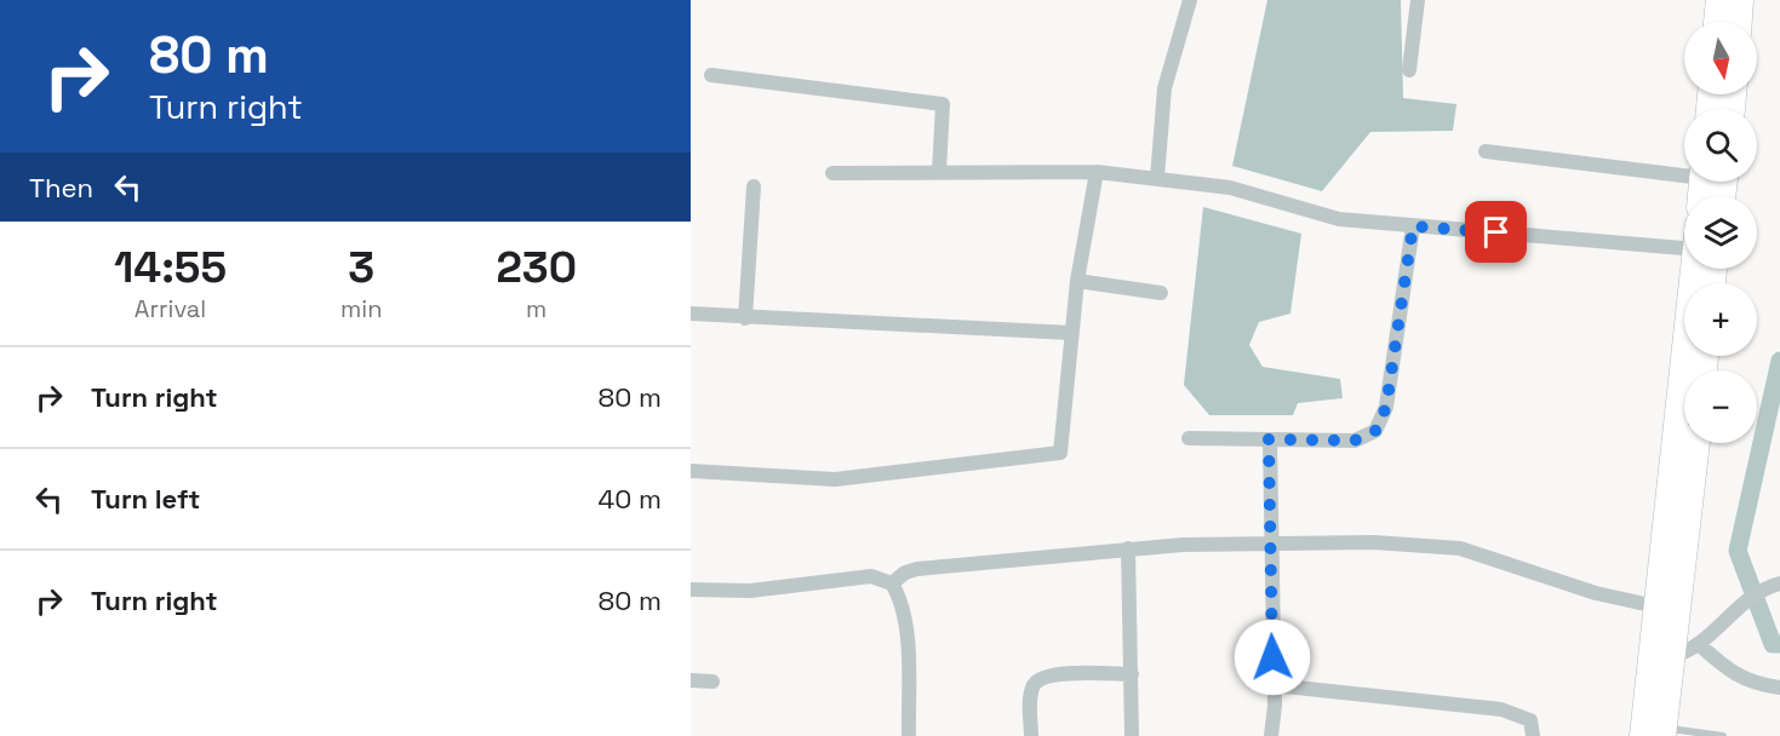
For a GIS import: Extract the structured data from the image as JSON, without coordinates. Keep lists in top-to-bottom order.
{
  "north": "bottom",
  "page": {
    "turn": ["80 m", "Turn right"],
    "map_buttons": ["+", "−"],
    "then": "Then",
    "eta": [
      "14:55",
      "Arrival",
      "3",
      "min",
      "230",
      "m"
    ],
    "list": [
      {
        "name": "Turn right",
        "value": "80 m"
      },
      {
        "name": "Turn left",
        "value": "40 m"
      },
      {
        "name": "Turn right",
        "value": "80 m"
      }
    ]
  }
}
